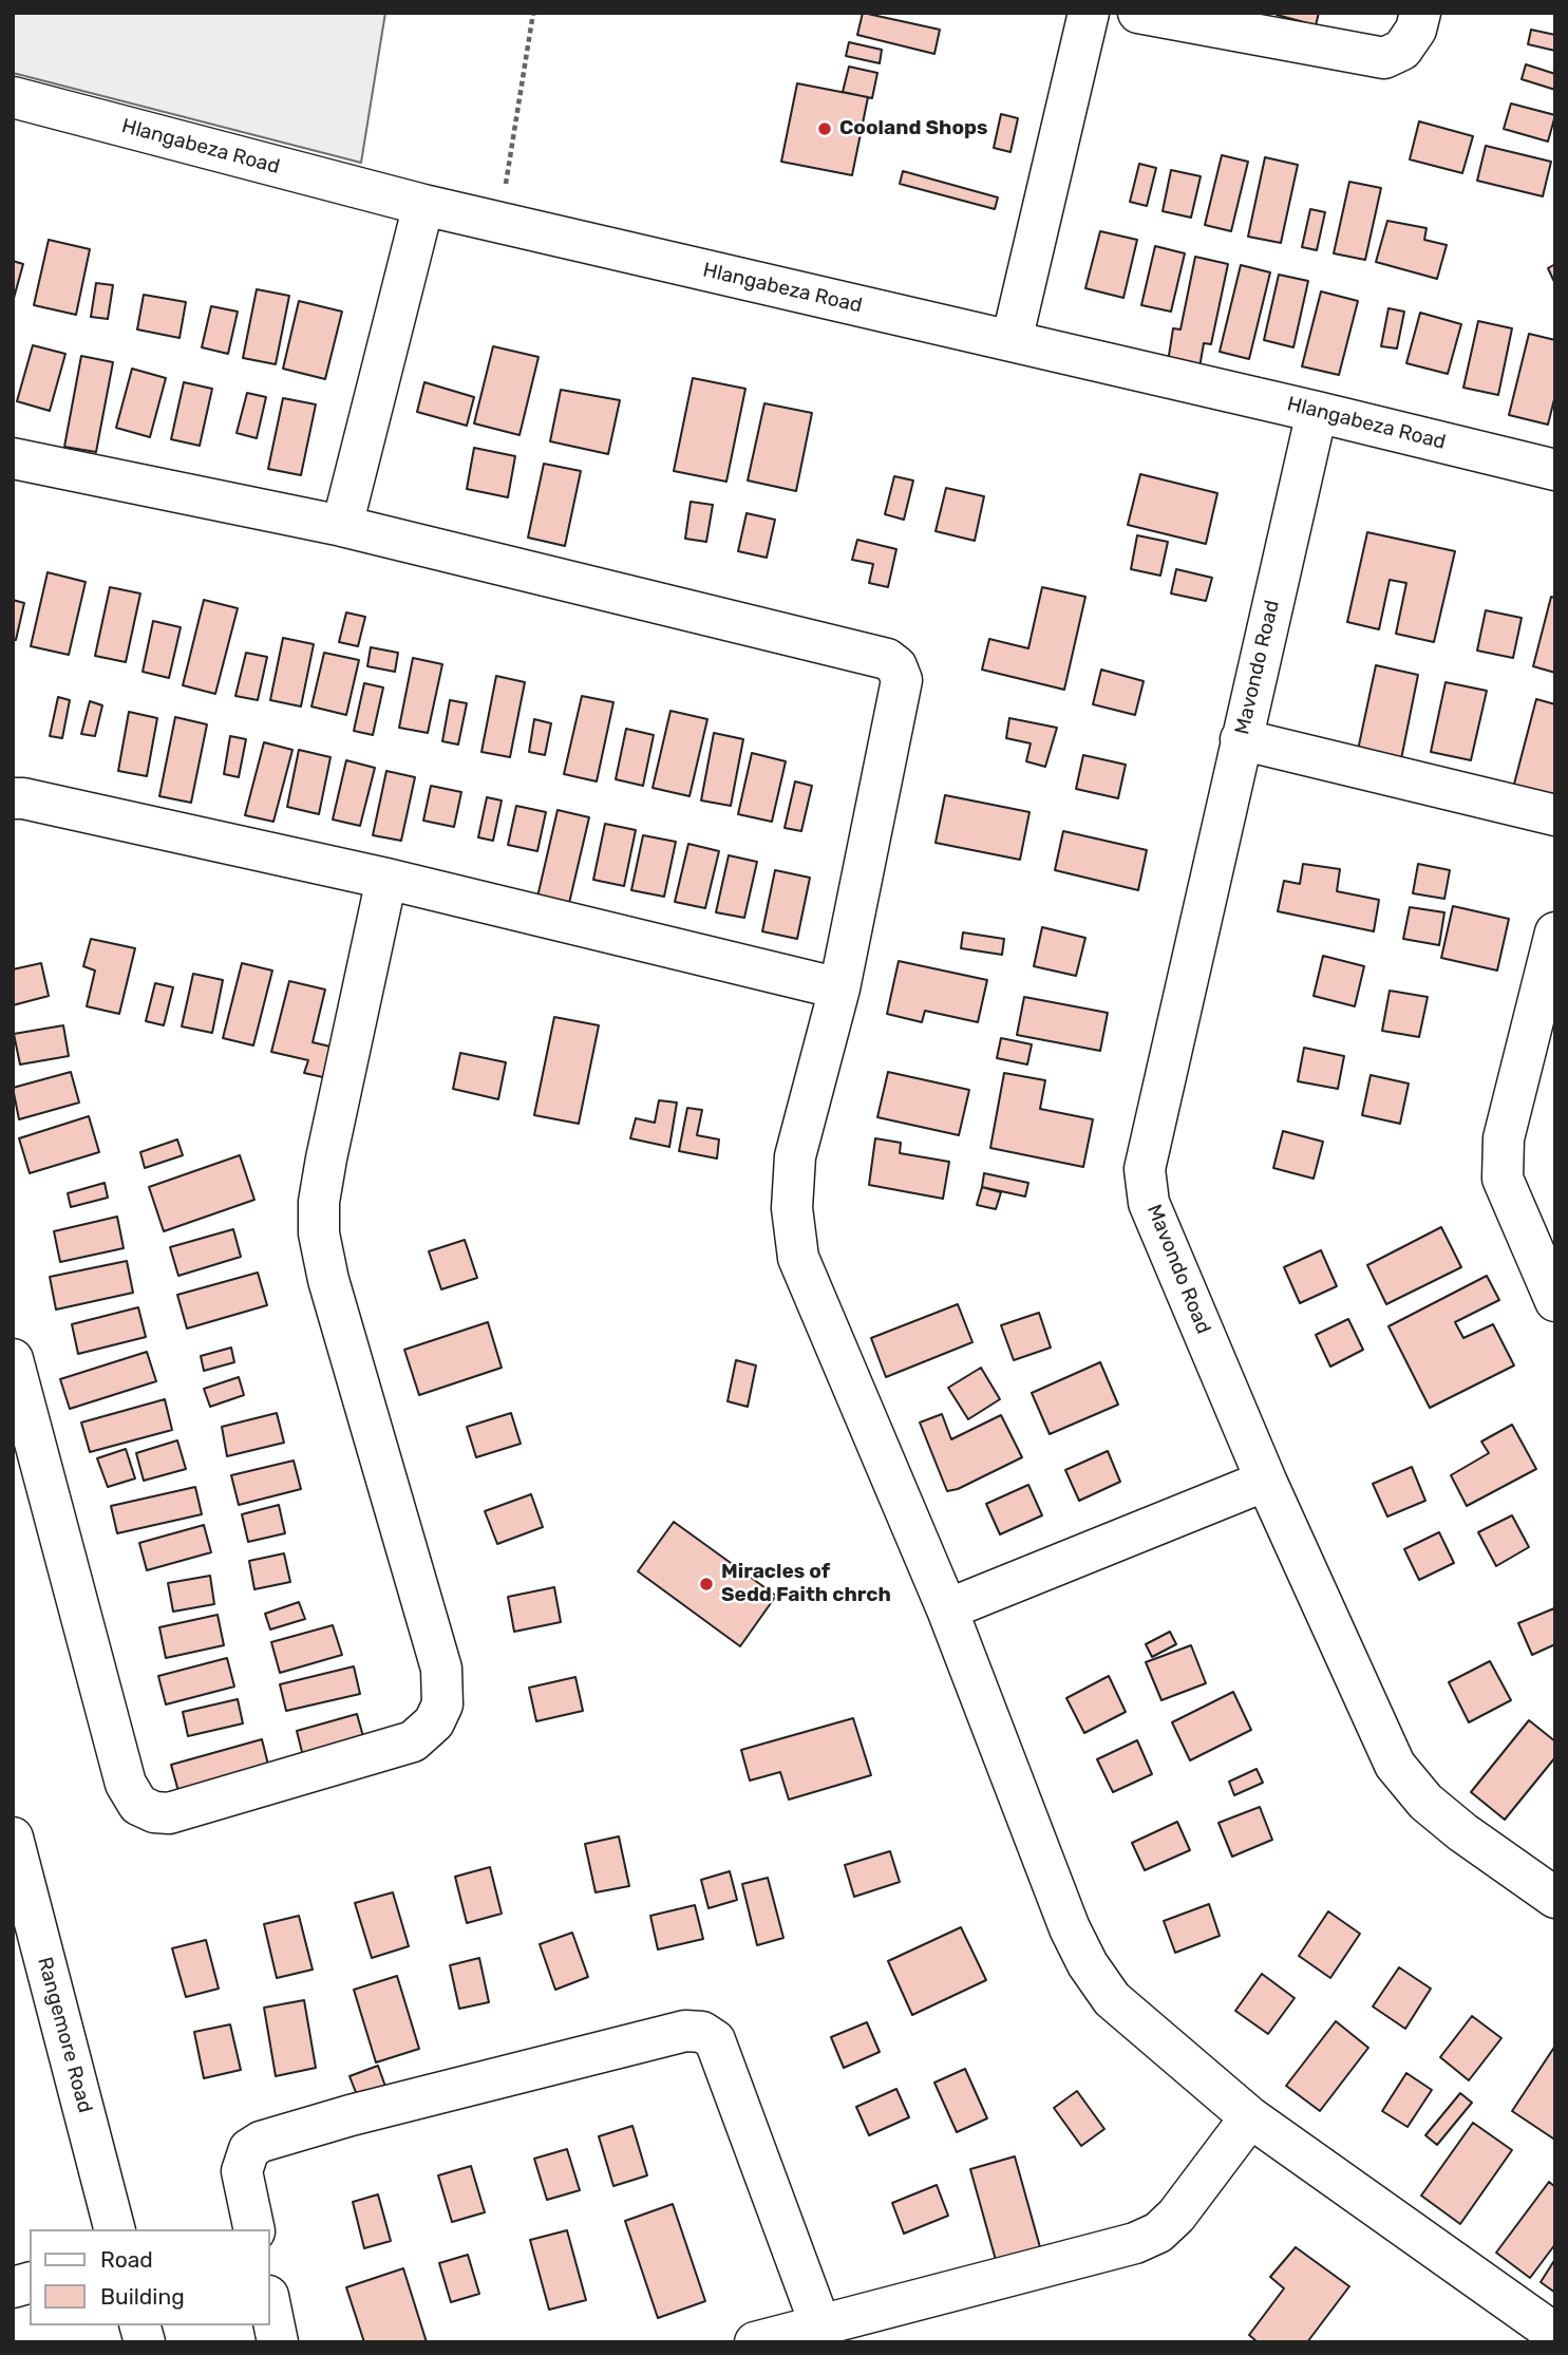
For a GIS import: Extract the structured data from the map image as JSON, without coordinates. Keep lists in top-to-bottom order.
{
  "streets": {
    "street": ["Hlangabeza Road", "Mavondo Road", "Rangemore Road"]
  },
  "crossings": [
    ["Hlangabeza Road", "Mavondo Road"]
  ],
  "places": ["Cooland Shops", "Miracles of Sedd Faith chrch"],
  "legend": ["Road", "Building"]
}
